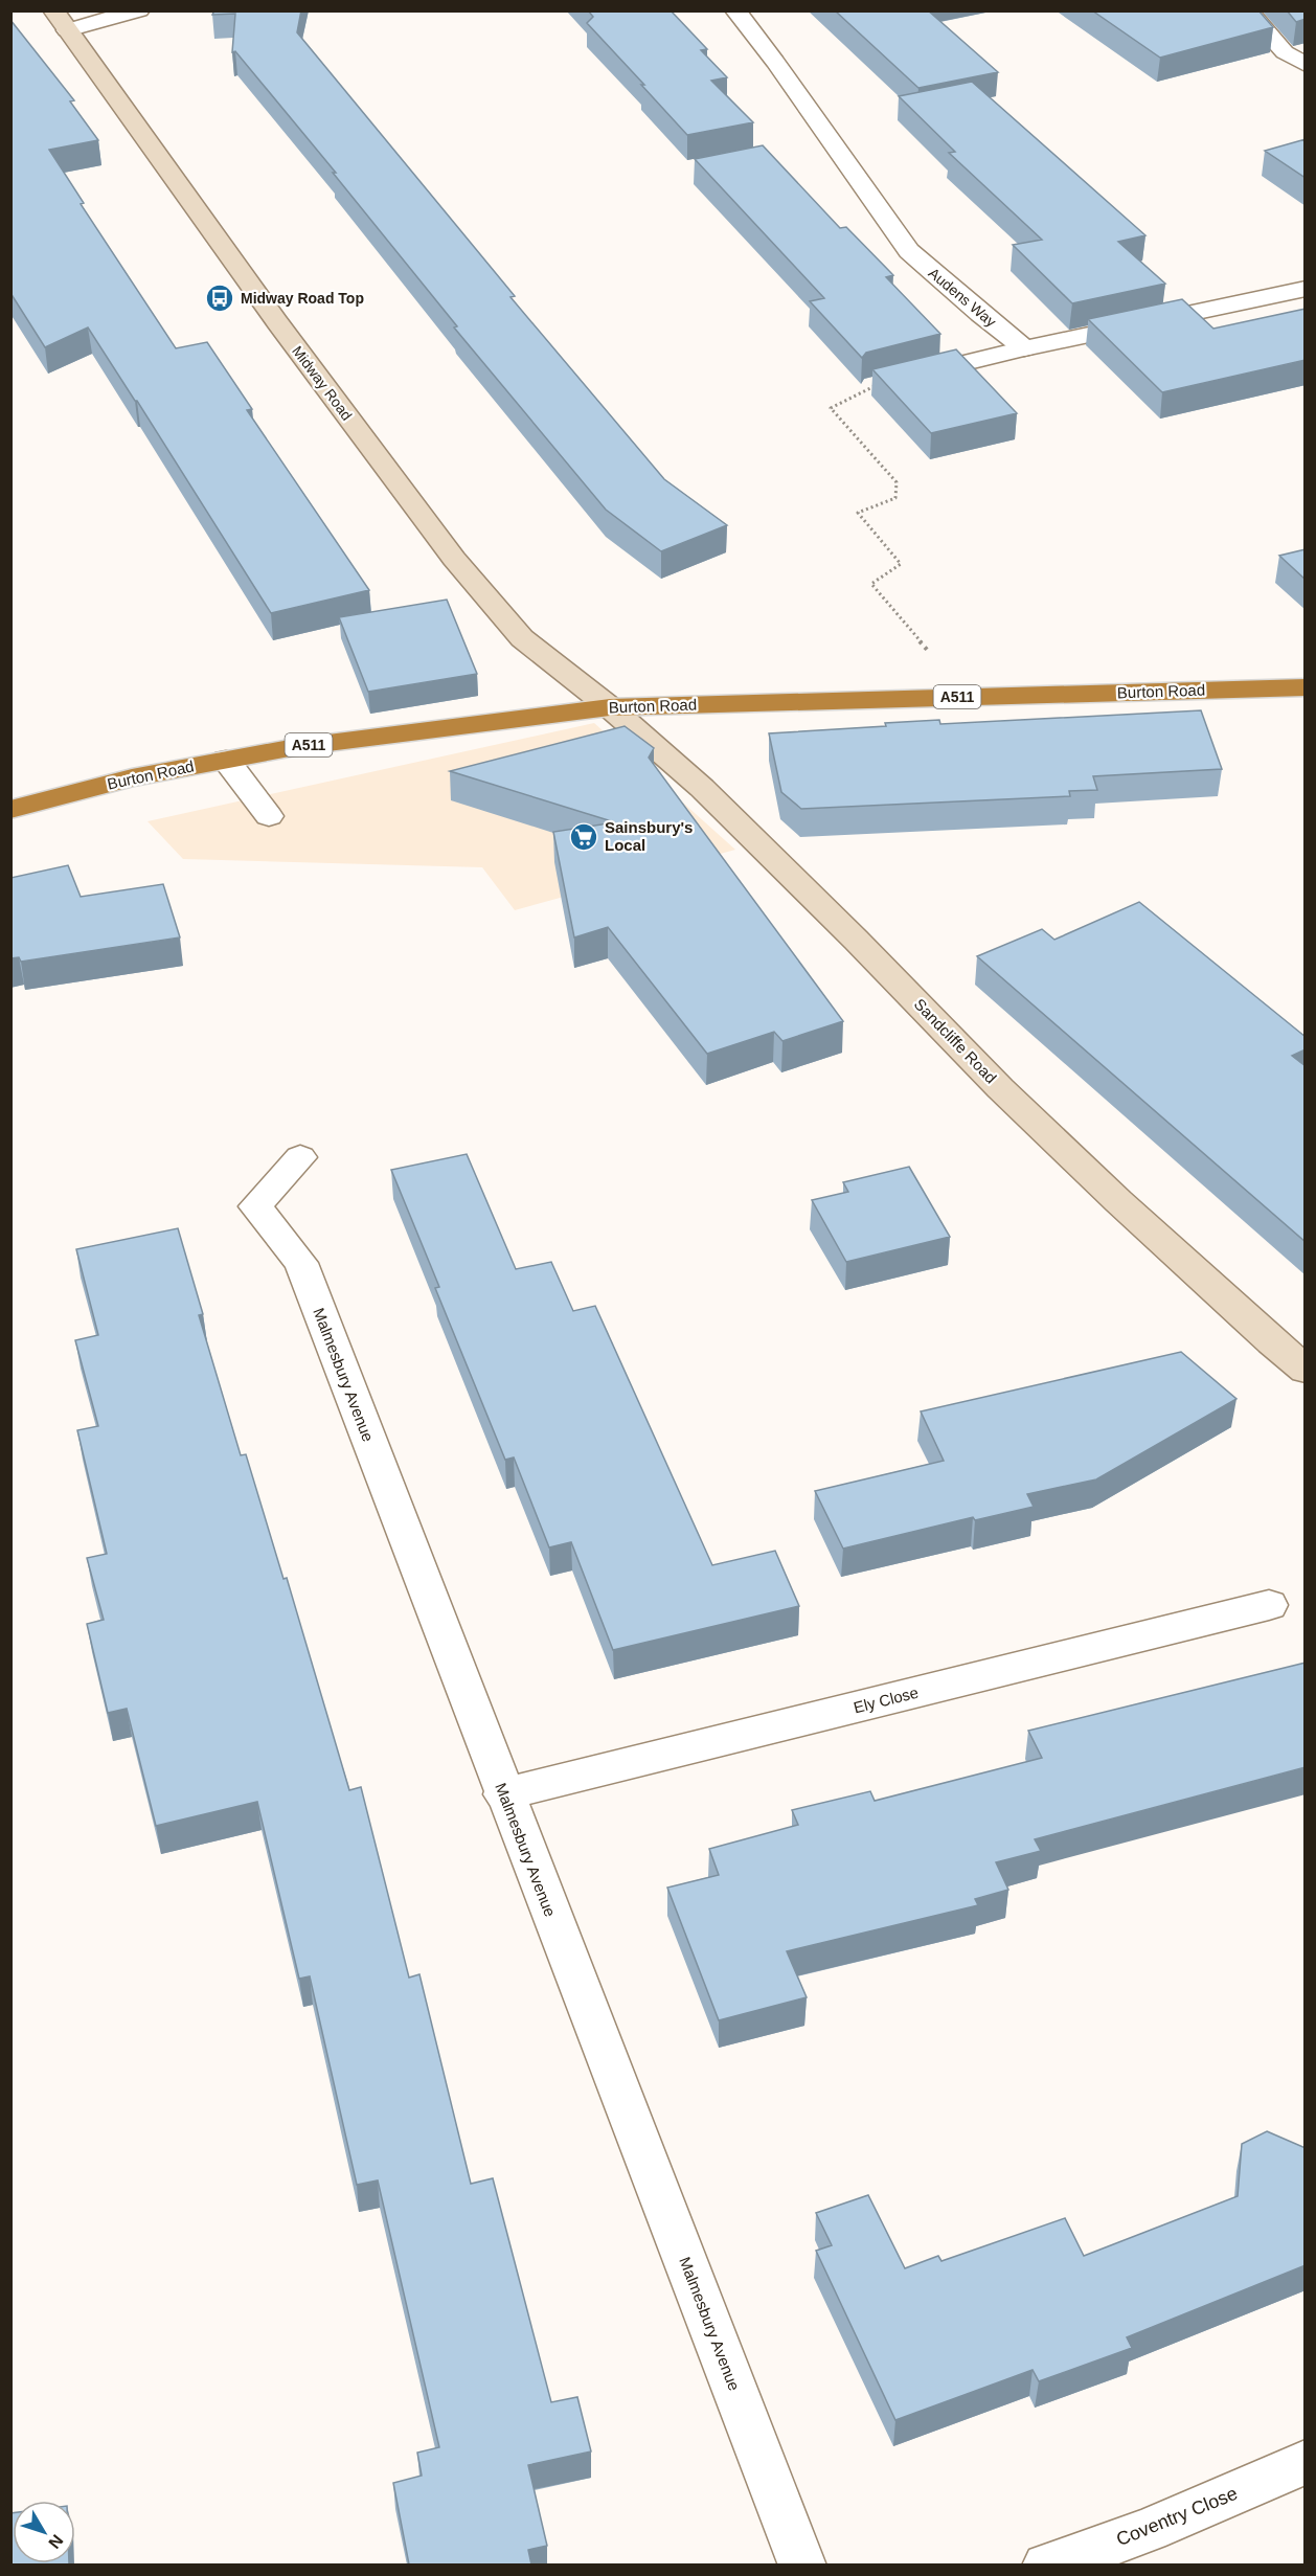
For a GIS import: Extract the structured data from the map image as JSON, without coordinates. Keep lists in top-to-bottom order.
{
  "streets": {
    "highway": ["Burton Road", "A511"],
    "main road": ["Midway Road", "Sandcliffe Road"],
    "street": [
      "Audens Way",
      "Malmesbury Avenue",
      "Ely Close",
      "Coventry Close"
    ]
  },
  "crossings": [
    ["Midway Road", "Burton Road"],
    ["Midway Road", "Sandcliffe Road"],
    ["Burton Road", "Sandcliffe Road"],
    ["Malmesbury Avenue", "Ely Close"]
  ],
  "places": {
    "bus stop": ["Midway Road Top"],
    "supermarket": ["Sainsbury's Local"]
  },
  "north": "bottom right"
}
